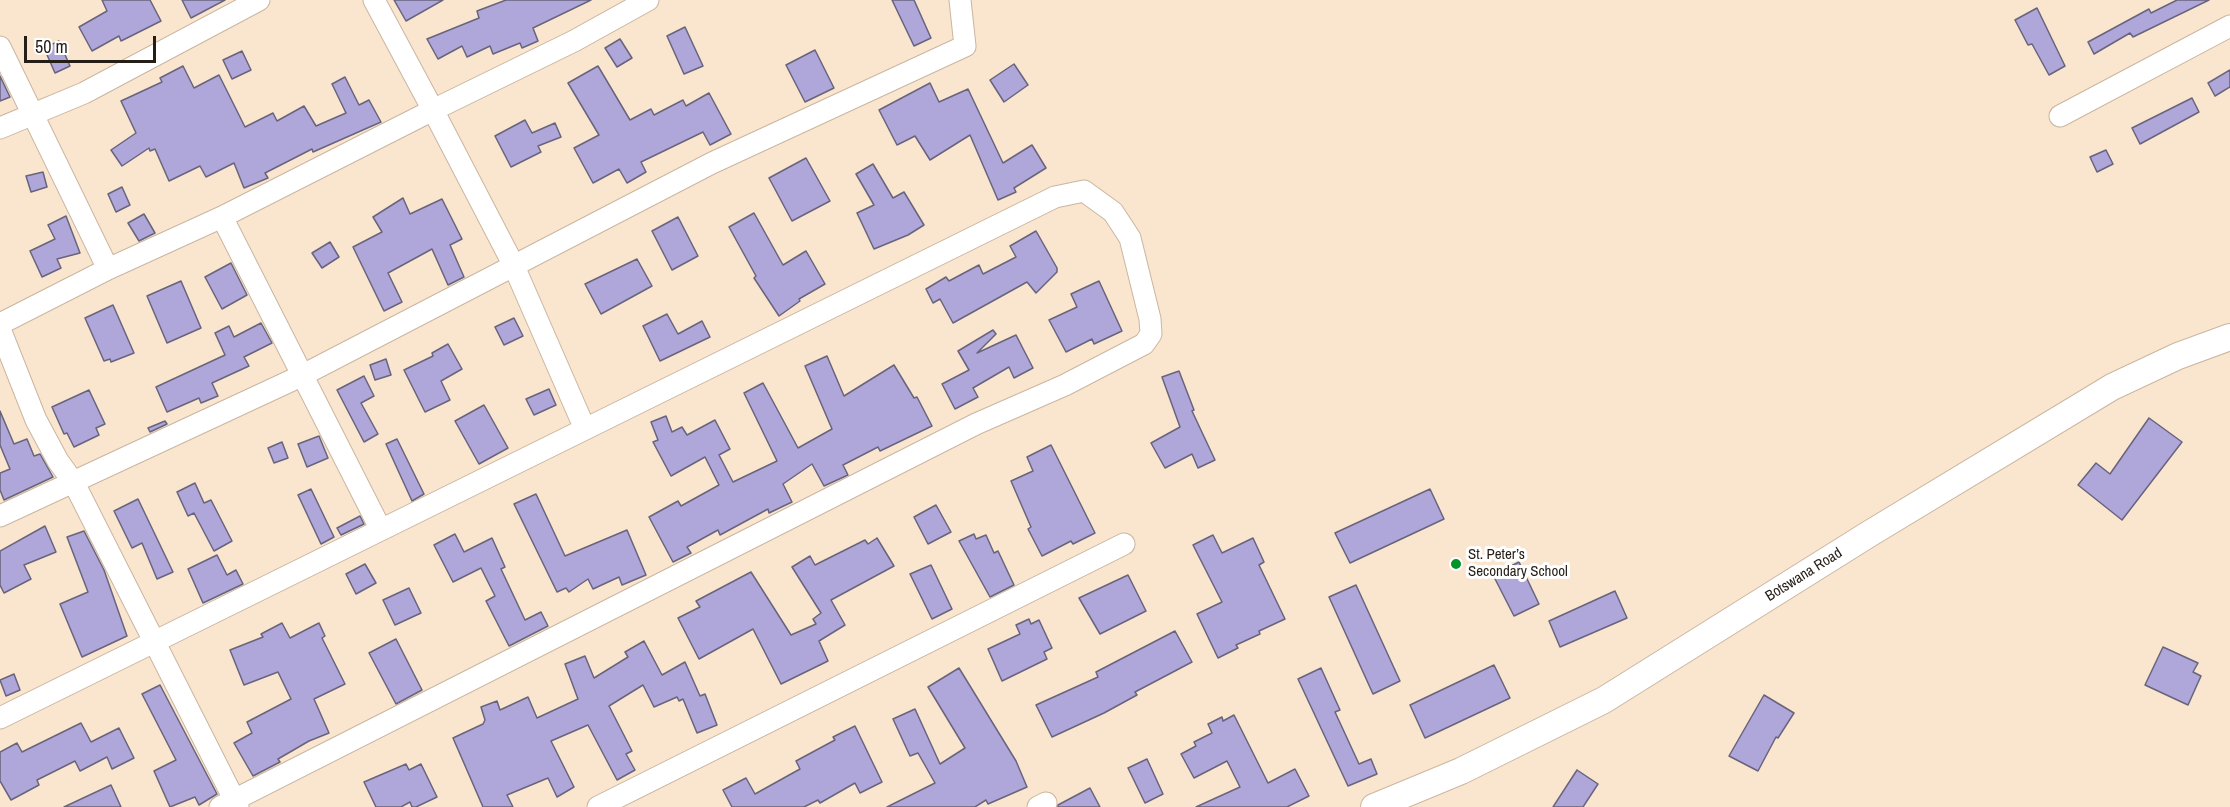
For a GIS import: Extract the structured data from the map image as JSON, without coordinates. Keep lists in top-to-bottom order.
{
  "streets": {
    "street": ["Botswana Road"]
  },
  "places": ["St. Peter’s Secondary School"],
  "scale_bar": "50 m"
}
